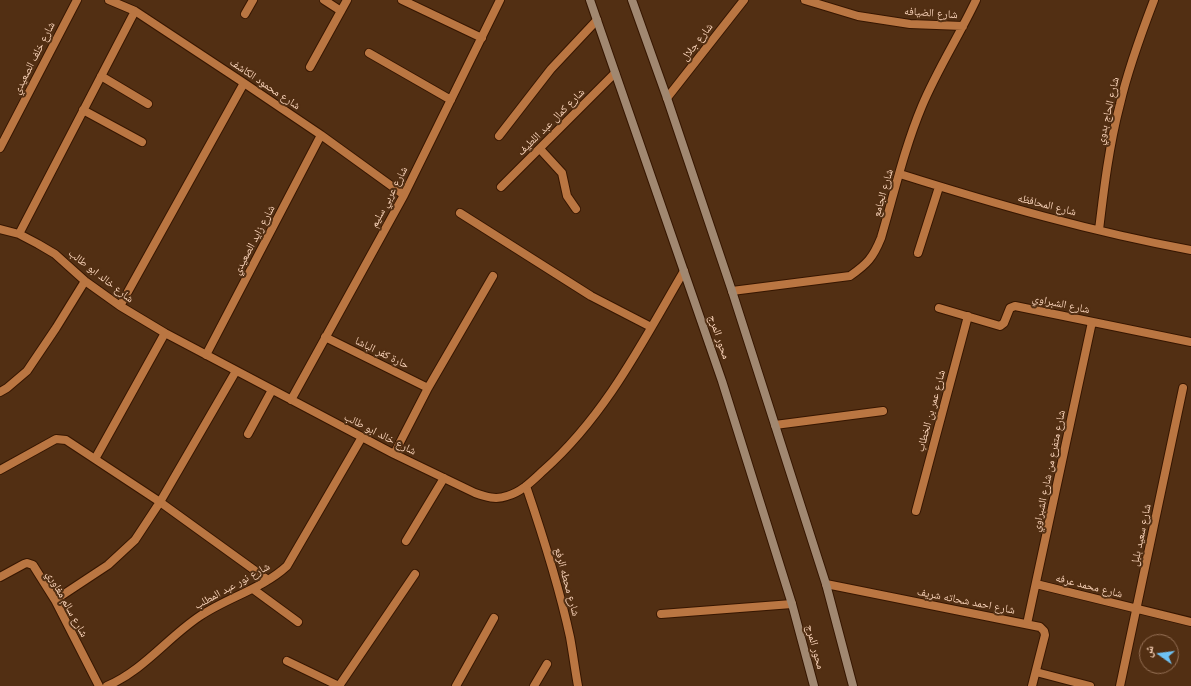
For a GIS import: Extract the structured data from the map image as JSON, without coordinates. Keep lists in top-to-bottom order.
{
  "streets": {
    "main road": ["محور المرج"],
    "street": [
      "شارع الضيافه",
      "شارع جلال",
      "شارع خلف الصعيدي",
      "شارع محمود الكاشف",
      "شارع الحاج بدوي",
      "شارع كمال عبد اللطيف",
      "شارع الجامع",
      "شارع عربي سليم",
      "شارع المحافظه",
      "شارع زايد الصعيدي",
      "شارع خالد ابو طالب",
      "شارع الشبراوي",
      "حارة كفر الباشا",
      "شارع عمر بن الخطاب",
      "شارع متفرع من شارع الشبراوي",
      "شارع سعيد بلبل",
      "شارع محطه الرفع",
      "شارع نور عبد المطلب",
      "شارع محمد عرفه",
      "شارع احمد شحاته شريف",
      "شارع سالم مغاوري"
    ]
  },
  "crossings": [
    ["شارع الضيافه", "شارع الجامع"],
    ["شارع محمود الكاشف", "شارع عربي سليم"],
    ["شارع محمود الكاشف", "شارع زايد الصعيدي"],
    ["شارع الحاج بدوي", "شارع المحافظه"],
    ["شارع كمال عبد اللطيف", "محور المرج"],
    ["شارع الجامع", "شارع المحافظه"],
    ["شارع عربي سليم", "شارع خالد ابو طالب"],
    ["شارع عربي سليم", "حارة كفر الباشا"],
    ["شارع زايد الصعيدي", "شارع خالد ابو طالب"],
    ["شارع خالد ابو طالب", "محور المرج"],
    ["شارع خالد ابو طالب", "شارع محطه الرفع"],
    ["شارع خالد ابو طالب", "شارع نور عبد المطلب"],
    ["شارع الشبراوي", "شارع عمر بن الخطاب"],
    ["شارع الشبراوي", "شارع متفرع من شارع الشبراوي"],
    ["شارع متفرع من شارع الشبراوي", "شارع محمد عرفه"],
    ["شارع متفرع من شارع الشبراوي", "شارع احمد شحاته شريف"],
    ["شارع سعيد بلبل", "شارع محمد عرفه"]
  ],
  "north": "left"
}
